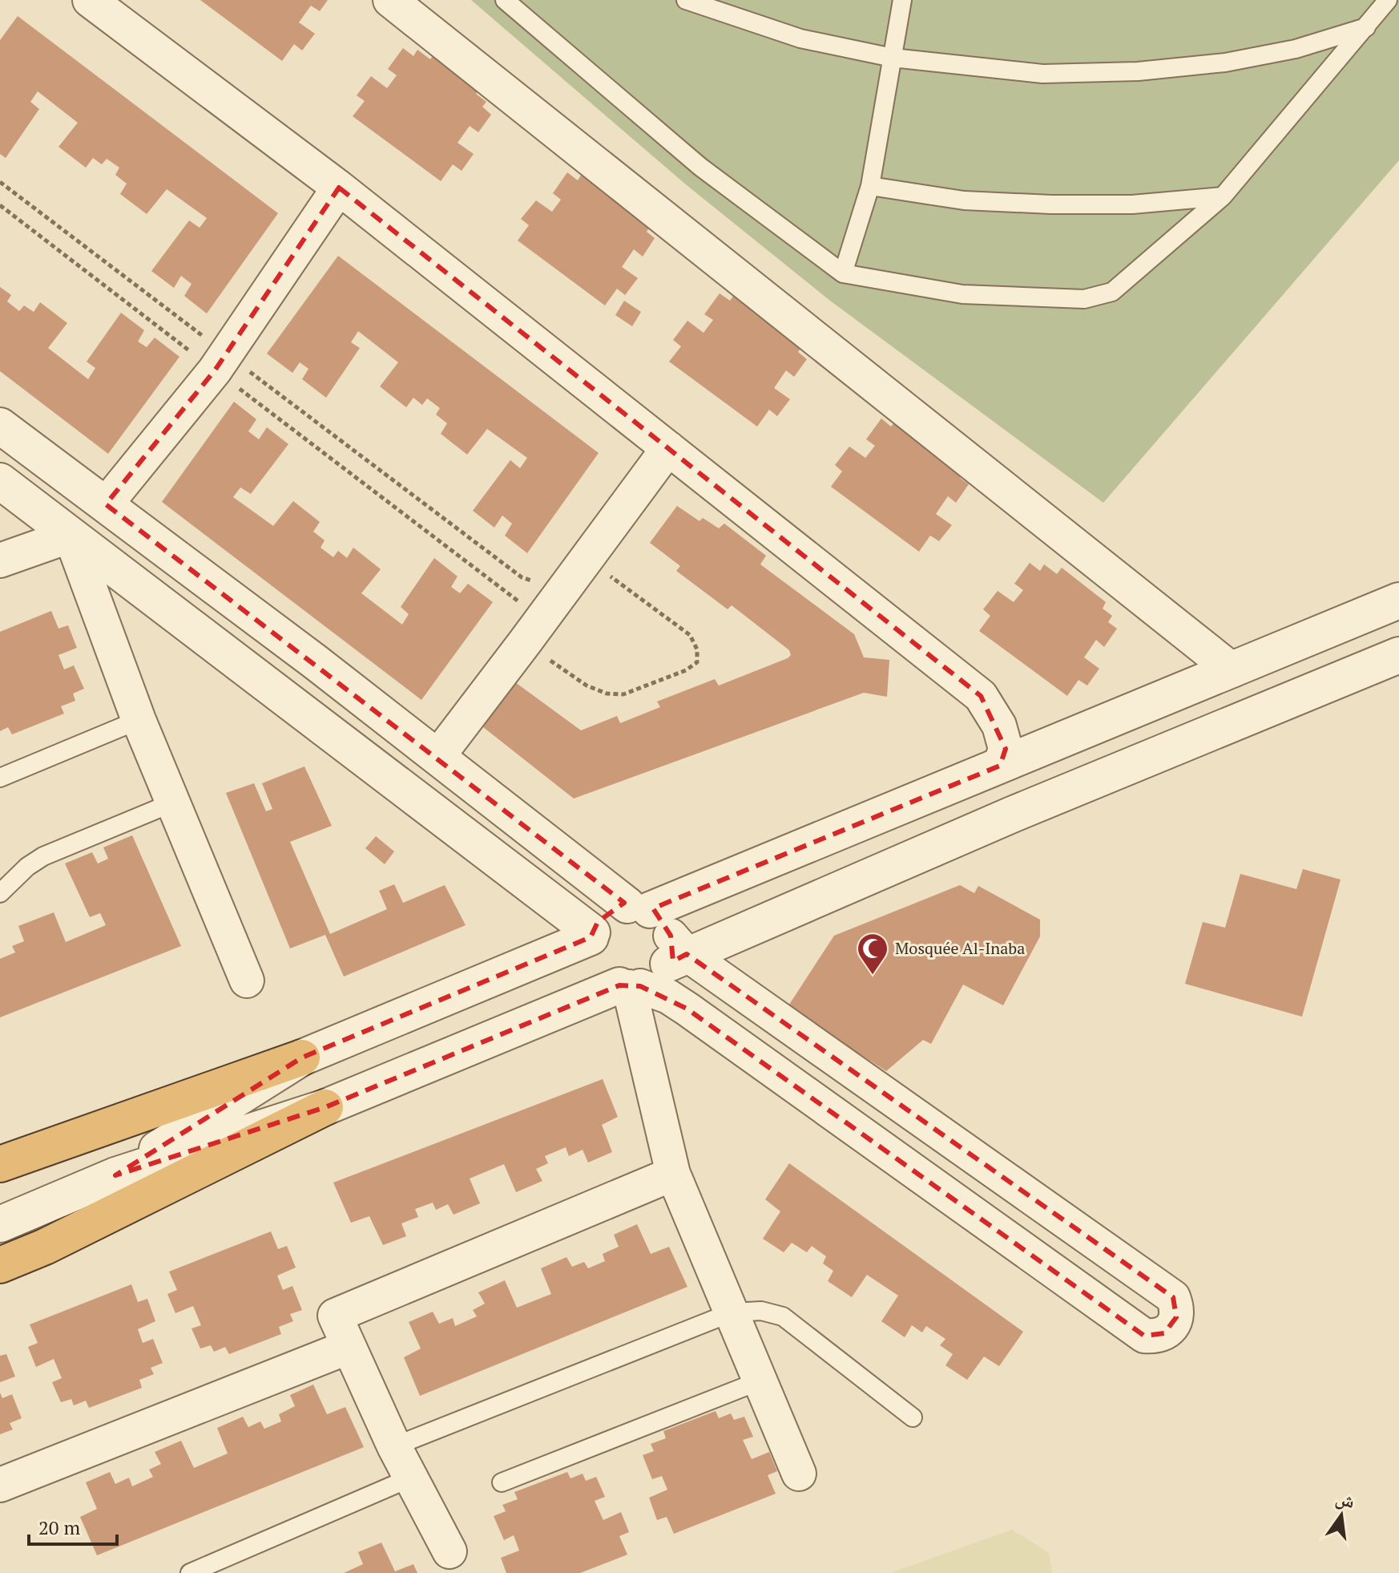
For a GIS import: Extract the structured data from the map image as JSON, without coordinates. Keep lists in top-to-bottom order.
{
  "places": {
    "mosque": ["Mosquée Al-Inaba"]
  },
  "scale_bar": "20 m",
  "north": "top"
}
